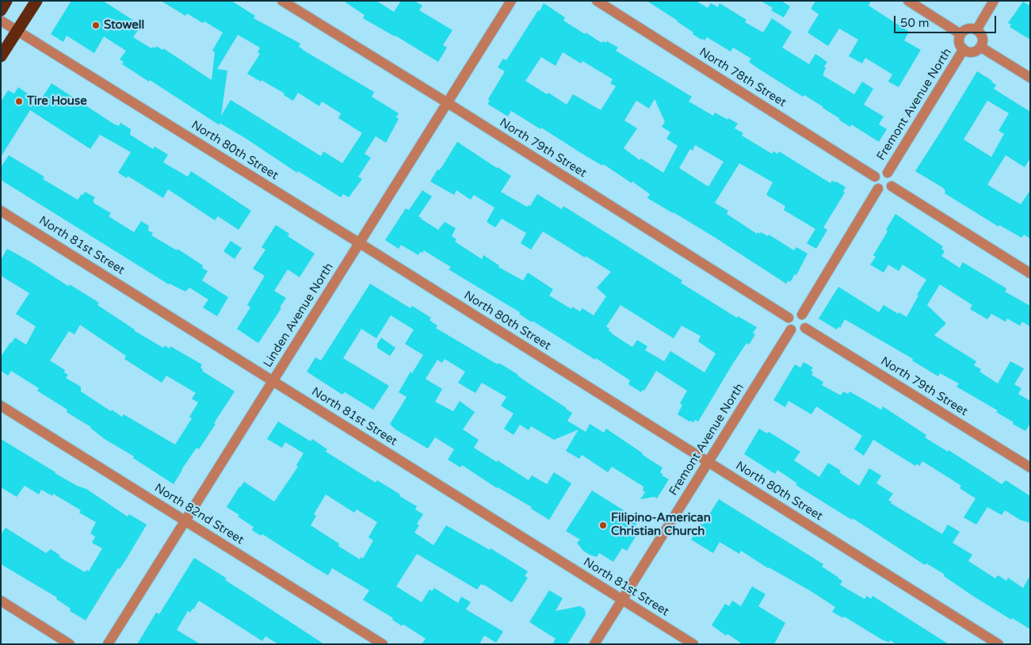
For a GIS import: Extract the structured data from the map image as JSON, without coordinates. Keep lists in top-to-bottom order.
{
  "streets": {
    "street": [
      "North 78th Street",
      "Fremont Avenue North",
      "North 79th Street",
      "North 80th Street",
      "North 81st Street",
      "Linden Avenue North",
      "North 82nd Street"
    ]
  },
  "crossings": [
    ["North 78th Street", "Fremont Avenue North"],
    ["Fremont Avenue North", "North 79th Street"],
    ["Fremont Avenue North", "North 80th Street"],
    ["Fremont Avenue North", "North 81st Street"],
    ["North 79th Street", "Linden Avenue North"],
    ["North 80th Street", "Linden Avenue North"],
    ["North 81st Street", "Linden Avenue North"],
    ["Linden Avenue North", "North 82nd Street"]
  ],
  "places": ["Stowell", "Tire House", "Filipino-American Christian Church"],
  "scale_bar": "50 m"
}
